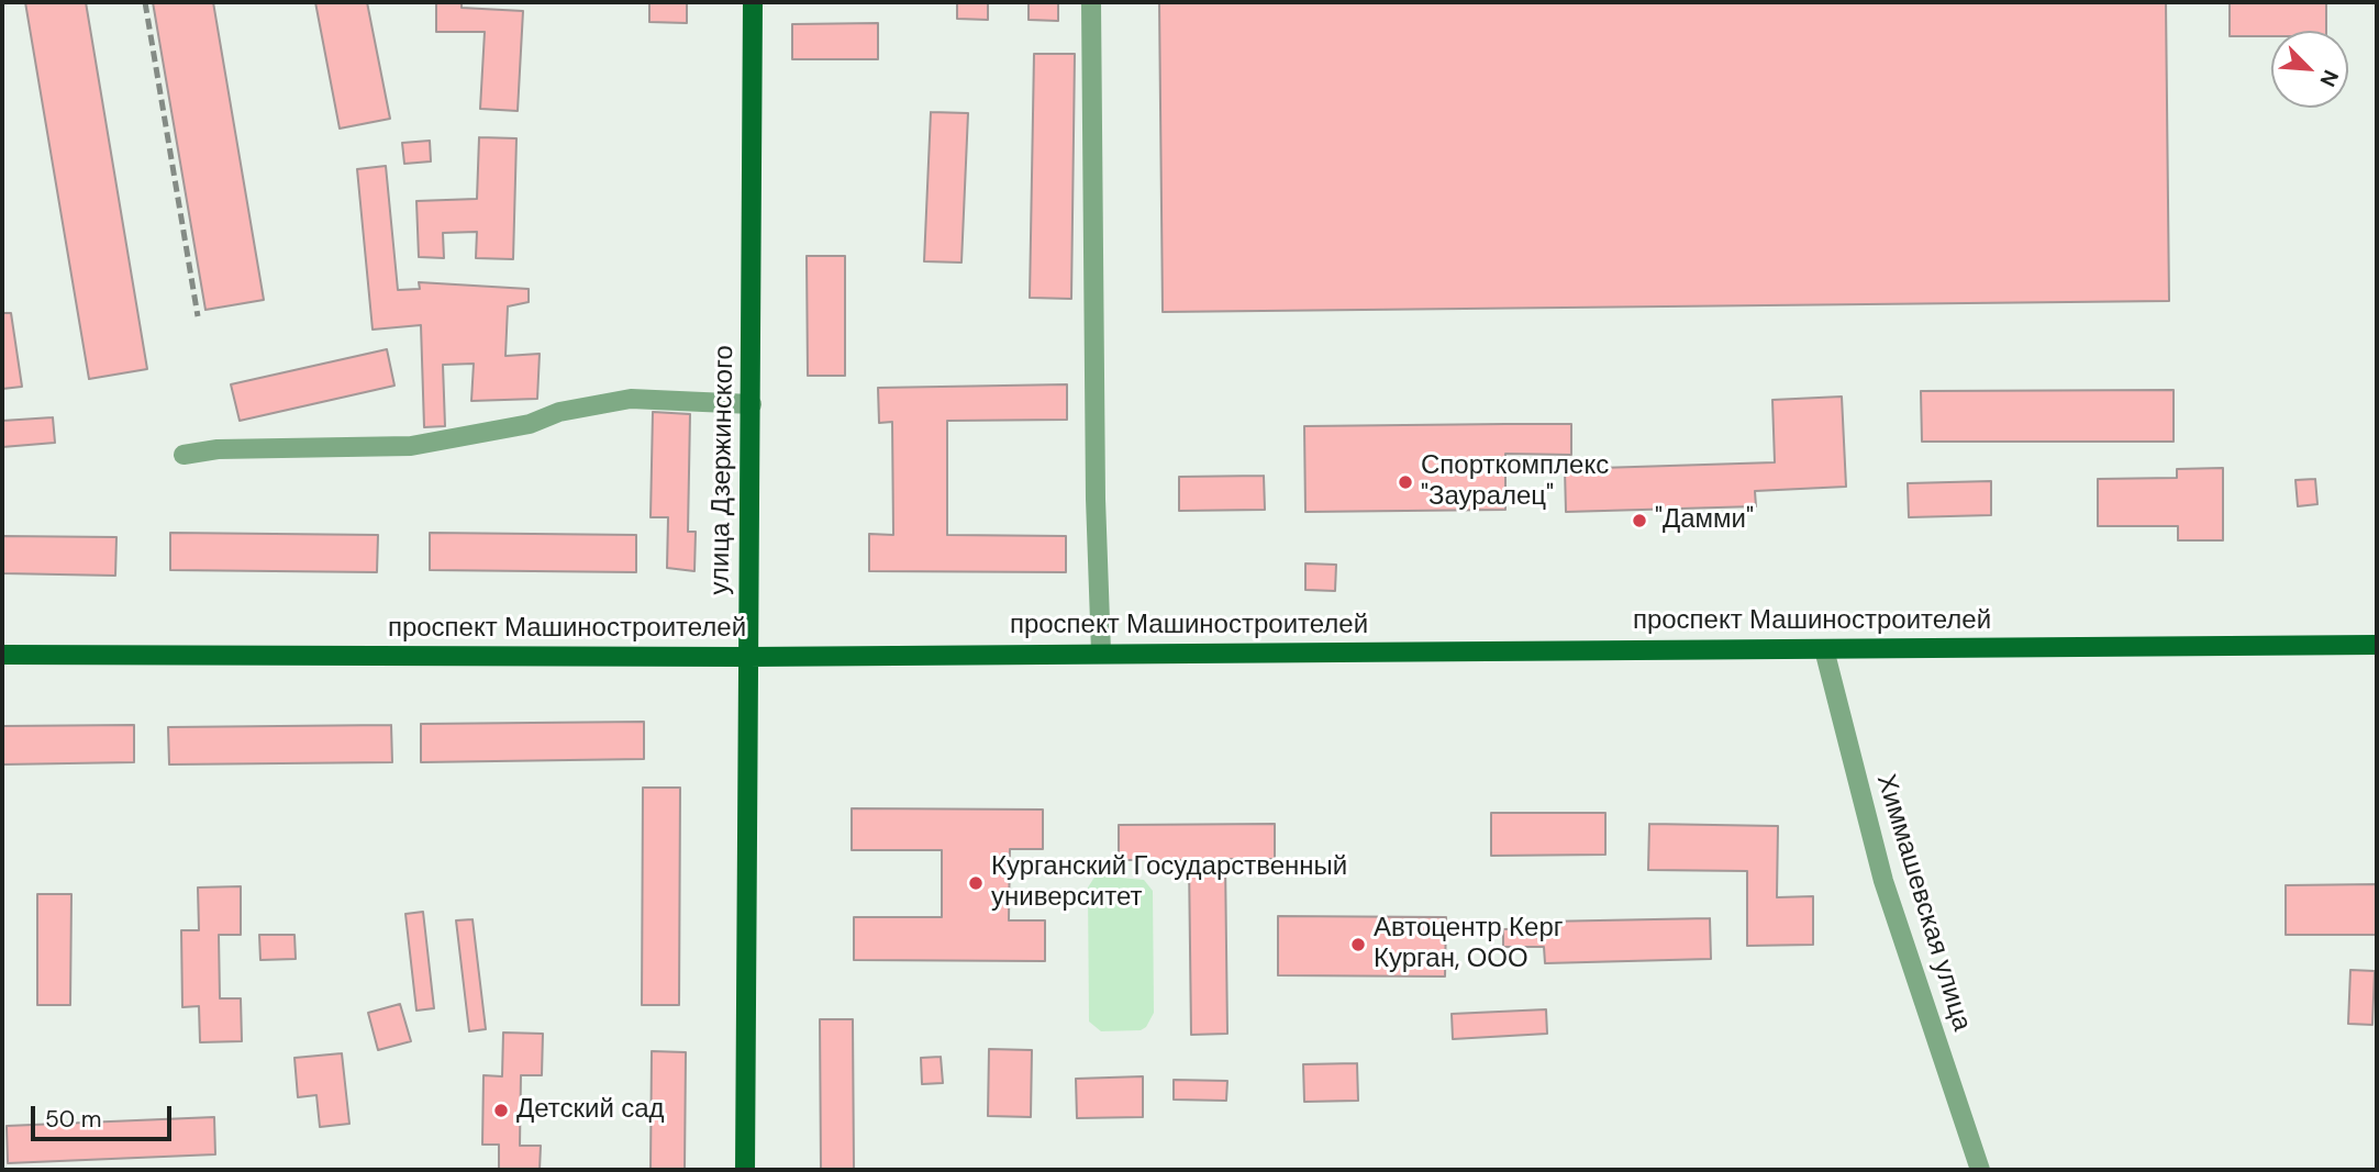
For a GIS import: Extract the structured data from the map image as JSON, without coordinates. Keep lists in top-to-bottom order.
{
  "streets": {
    "main road": ["улица Дзержинского", "проспект Машиностроителей"],
    "street": ["Химмашевская улица"]
  },
  "crossings": [
    ["улица Дзержинского", "проспект Машиностроителей"],
    ["проспект Машиностроителей", "Химмашевская улица"]
  ],
  "places": [
    "Спорткомплекс \"Зауралец\"",
    "\"Дамми\"",
    "Курганский Государственный университет",
    "Автоцентр Керг Курган, ООО",
    "Детский сад"
  ],
  "scale_bar": "50 m",
  "north": "bottom right"
}
